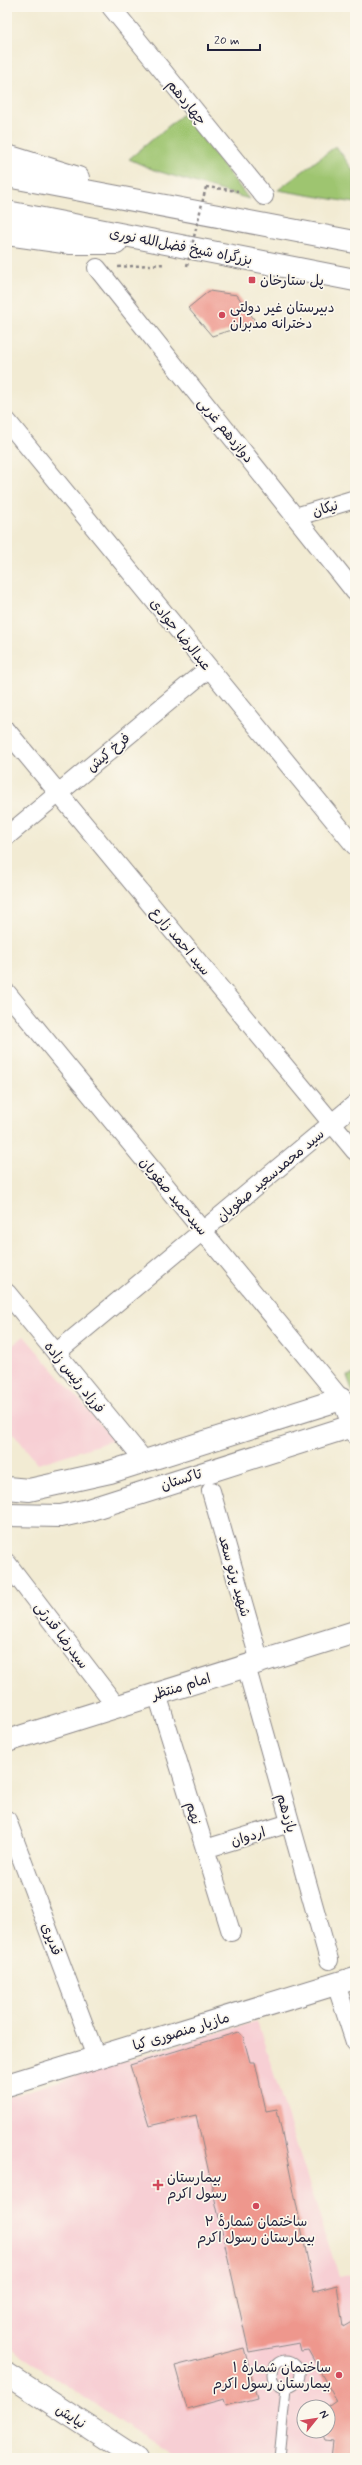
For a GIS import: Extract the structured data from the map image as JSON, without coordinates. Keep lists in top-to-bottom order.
{
  "streets": {
    "main road": [
      "بزرگراه شیخ فضل‌الله نوری",
      "تاکستان",
      "امام منتظر",
      "مازیار منصوری کیا",
      "نیایش"
    ],
    "street": [
      "چهاردهم",
      "دوازدهم غربی",
      "نیکان",
      "عبدالرضا جوادی",
      "فرخ کیش",
      "سید احمد زارع",
      "سید محمدسعید صفویان",
      "سیدحمید صفویان",
      "فرزاد رئیس زاده",
      "شهید پرتو سعد",
      "سیدرضا قدرتی",
      "نهم",
      "یازدهم",
      "اردوان",
      "قدیری"
    ]
  },
  "crossings": [
    ["دوازدهم غربی", "نیکان"],
    ["عبدالرضا جوادی", "فرخ کیش"],
    ["فرخ کیش", "سید احمد زارع"],
    ["سید احمد زارع", "سید محمدسعید صفویان"],
    ["سید محمدسعید صفویان", "سیدحمید صفویان"],
    ["سید محمدسعید صفویان", "فرزاد رئیس زاده"],
    ["سیدحمید صفویان", "تاکستان"],
    ["فرزاد رئیس زاده", "تاکستان"],
    ["شهید پرتو سعد", "امام منتظر"],
    ["شهید پرتو سعد", "یازدهم"],
    ["سیدرضا قدرتی", "امام منتظر"],
    ["امام منتظر", "نهم"],
    ["امام منتظر", "یازدهم"],
    ["نهم", "اردوان"],
    ["یازدهم", "اردوان"],
    ["قدیری", "مازیار منصوری کیا"]
  ],
  "places": {
    "transit": ["پل ستارخان"],
    "other": ["دبیرستان غیر دولتی دخترانه مدبران", "ساختمان شمارهٔ ۲ بیمارستان رسول اکرم", "ساختمان شمارهٔ ۱ بیمارستان رسول اکرم"],
    "health": ["بیمارستان رسول اکرم"]
  },
  "scale_bar": "20 m",
  "north": "top right"
}
